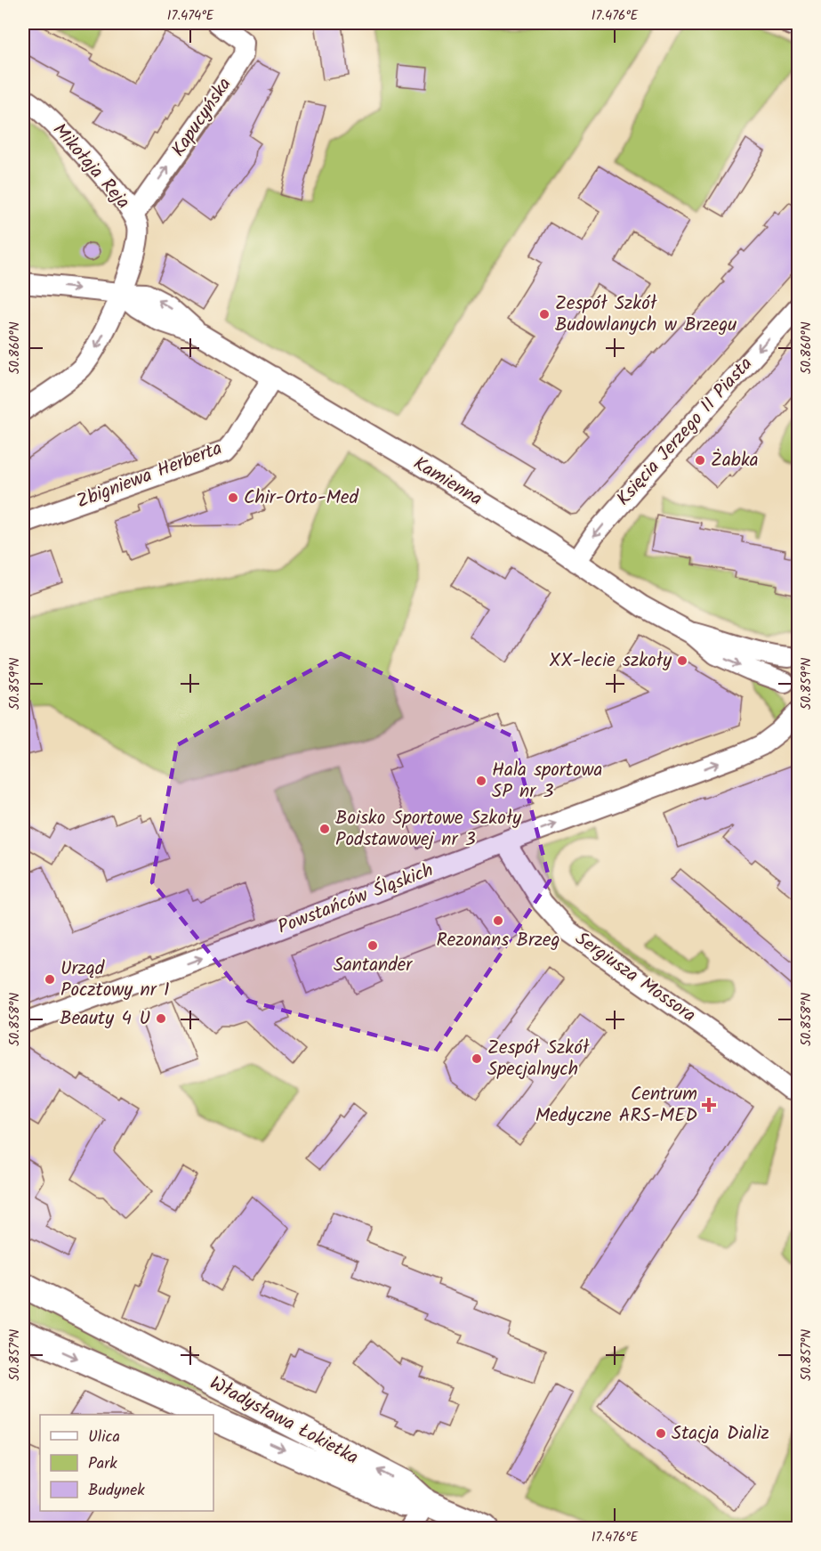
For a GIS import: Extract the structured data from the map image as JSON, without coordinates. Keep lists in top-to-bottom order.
{
  "streets": {
    "main road": ["Władysława Łokietka"],
    "street": [
      "Kapucyńska",
      "Mikołaja Reja",
      "Księcia Jerzego II Piasta",
      "Zbigniewa Herberta",
      "Kamienna",
      "Powstańców Śląskich",
      "Sergiusza Mossora"
    ]
  },
  "crossings": [
    ["Kapucyńska", "Mikołaja Reja"],
    ["Księcia Jerzego II Piasta", "Kamienna"],
    ["Zbigniewa Herberta", "Kamienna"],
    ["Powstańców Śląskich", "Sergiusza Mossora"]
  ],
  "one_way": ["Kapucyńska", "Księcia Jerzego II Piasta", "Powstańców Śląskich"],
  "places": {
    "other": [
      "Zespół Szkół Budowlanych w Brzegu",
      "Żabka",
      "Chir-Orto-Med",
      "XX-lecie szkoły",
      "Hala sportowa SP nr 3",
      "Boisko Sportowe Szkoły Podstawowej nr 3",
      "Rezonans Brzeg",
      "Santander",
      "Urząd Pocztowy nr 1",
      "Beauty 4 U",
      "Zespół Szkół Specjalnych",
      "Stacja Dializ"
    ],
    "health": ["Centrum Medyczne ARS-MED"]
  },
  "legend": ["Ulica", "Park", "Budynek"],
  "coordinates": [
    "17.474°E",
    "17.476°E",
    "50.860°N",
    "50.859°N",
    "50.858°N",
    "50.857°N"
  ]
}
